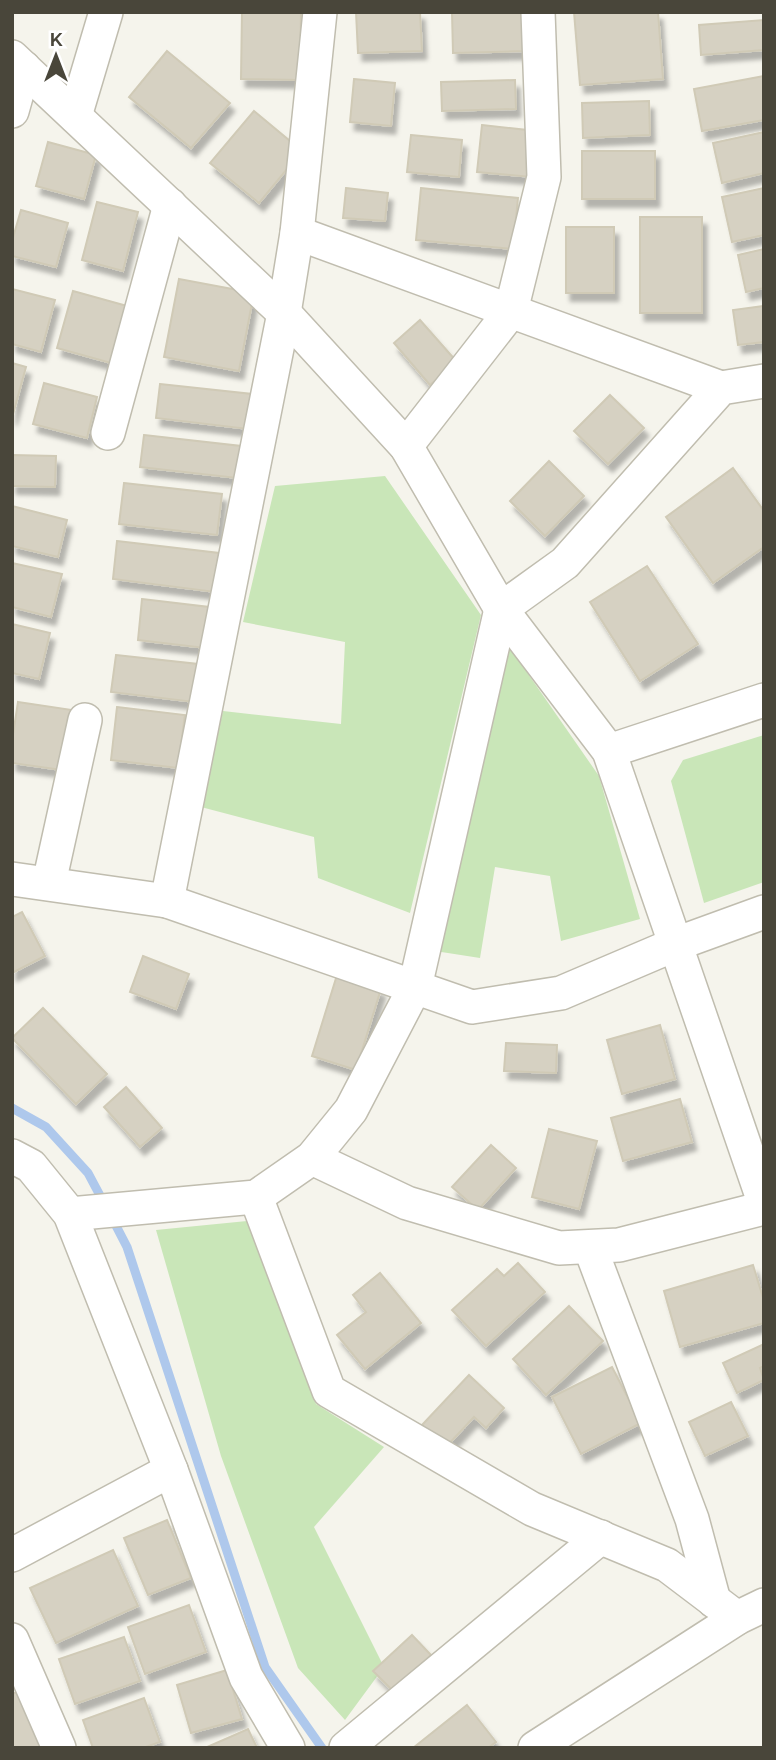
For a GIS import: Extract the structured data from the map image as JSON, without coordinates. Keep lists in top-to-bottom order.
{
  "north": "top"
}
